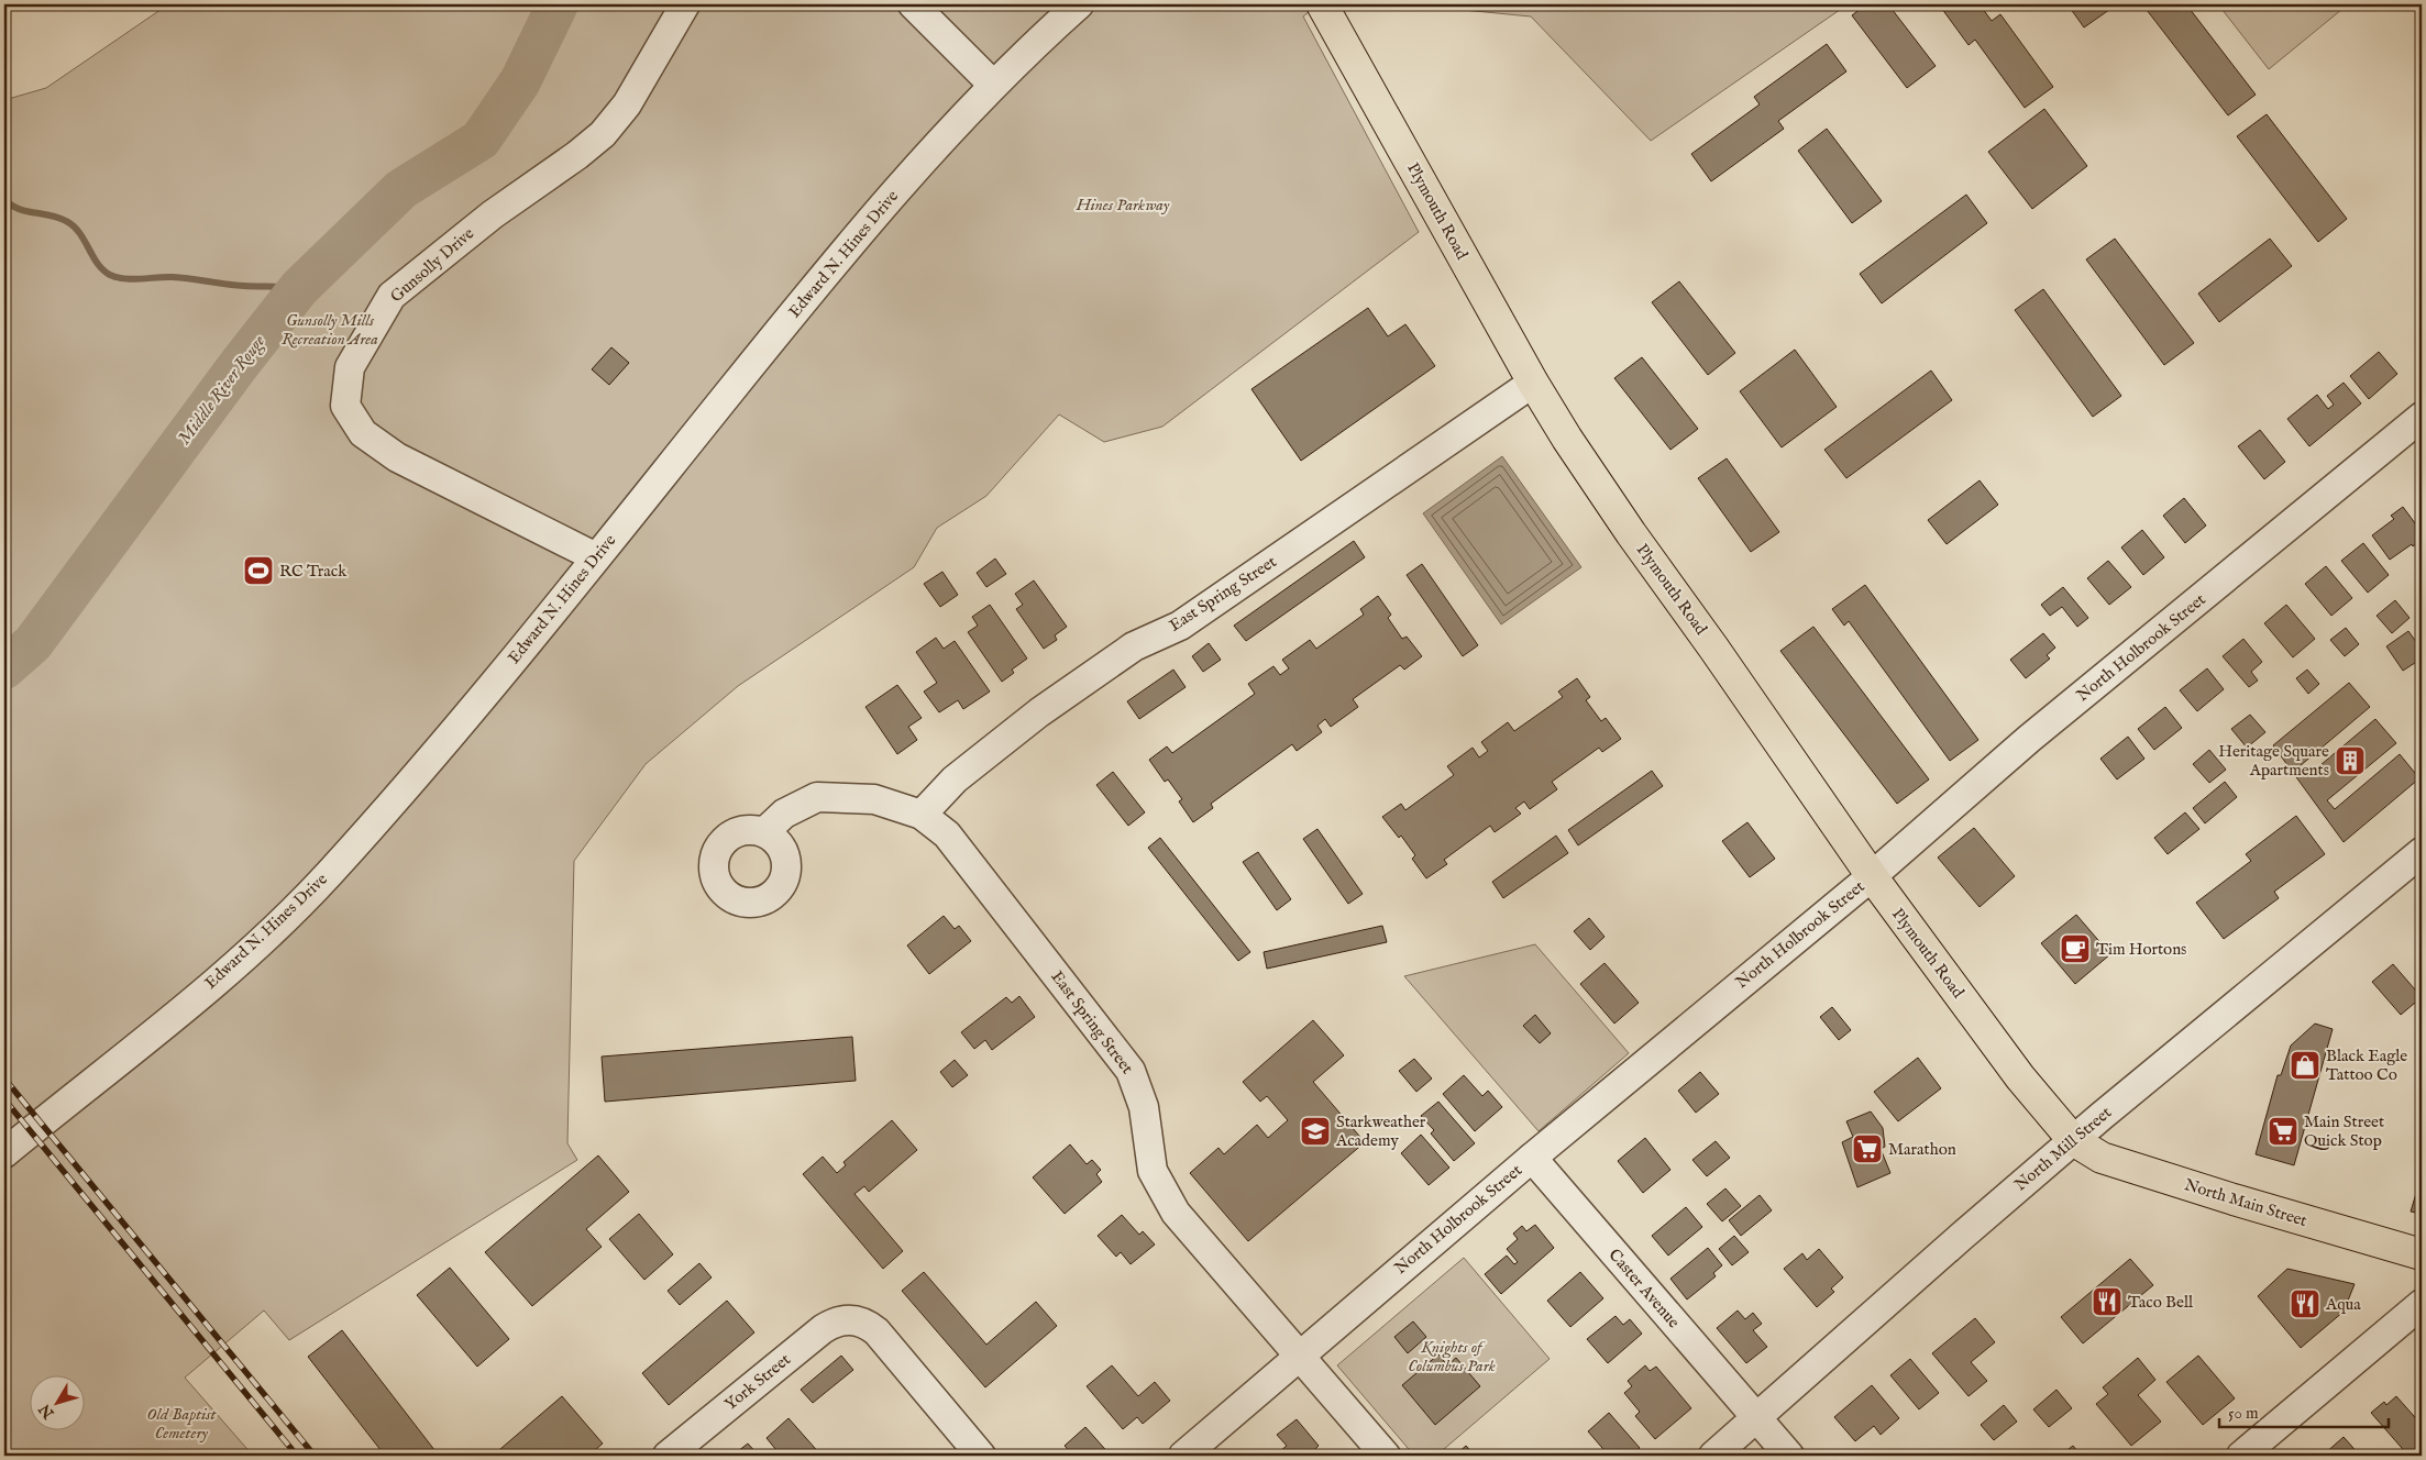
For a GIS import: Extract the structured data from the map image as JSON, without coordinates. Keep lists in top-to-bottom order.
{
  "streets": {
    "main road": ["Plymouth Road", "North Main Street"],
    "street": [
      "Edward N. Hines Drive",
      "Gunsolly Drive",
      "East Spring Street",
      "North Holbrook Street",
      "North Mill Street",
      "Caster Avenue",
      "York Street"
    ]
  },
  "crossings": [
    ["Plymouth Road", "East Spring Street"],
    ["Plymouth Road", "North Holbrook Street"],
    ["Plymouth Road", "North Mill Street"],
    ["Plymouth Road", "North Main Street"],
    ["Edward N. Hines Drive", "Gunsolly Drive"],
    ["East Spring Street", "North Holbrook Street"],
    ["North Holbrook Street", "Caster Avenue"],
    ["North Mill Street", "North Main Street"],
    ["North Mill Street", "Caster Avenue"]
  ],
  "water": ["Middle River Rouge"],
  "parks": [
    "Hines Parkway",
    "Gunsolly Mills Recreation Area",
    "Knights of Columbus Park",
    "Old Baptist Cemetery"
  ],
  "places": {
    "sports": ["RC Track"],
    "building": ["Heritage Square Apartments"],
    "cafe": ["Tim Hortons"],
    "shop": ["Black Eagle Tattoo Co"],
    "school or university": ["Starkweather Academy"],
    "supermarket": ["Main Street Quick Stop", "Marathon"],
    "restaurant": ["Taco Bell", "Aqua"]
  },
  "scale_bar": "50 m",
  "north": "bottom left"
}
